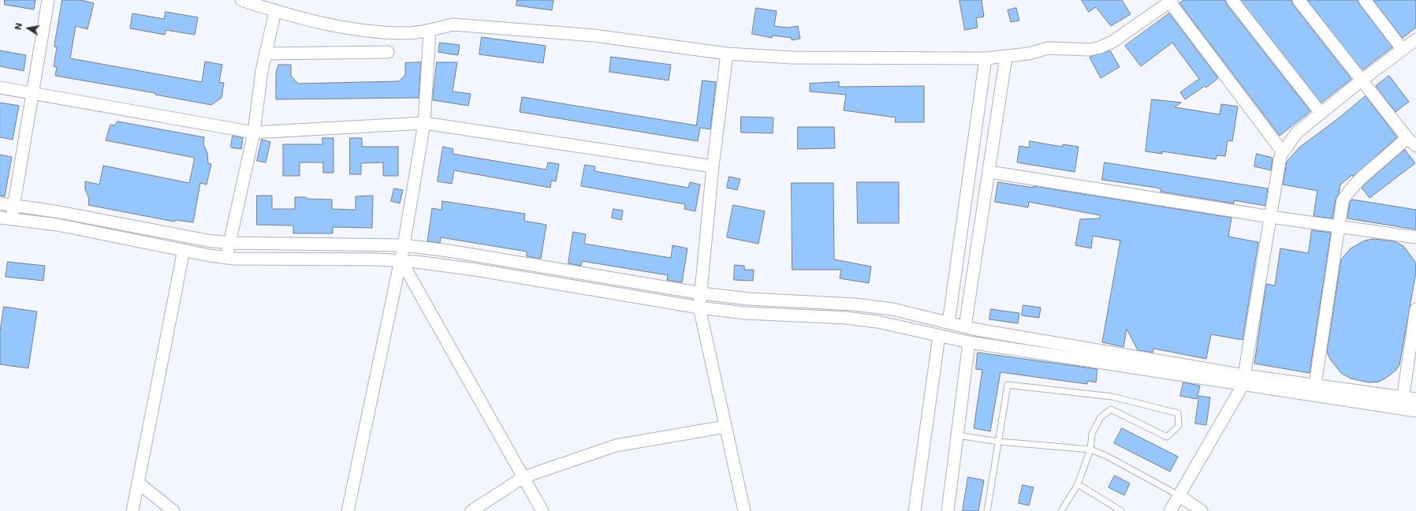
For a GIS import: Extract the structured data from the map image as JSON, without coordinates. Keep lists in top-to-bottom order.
{
  "north": "left"
}
